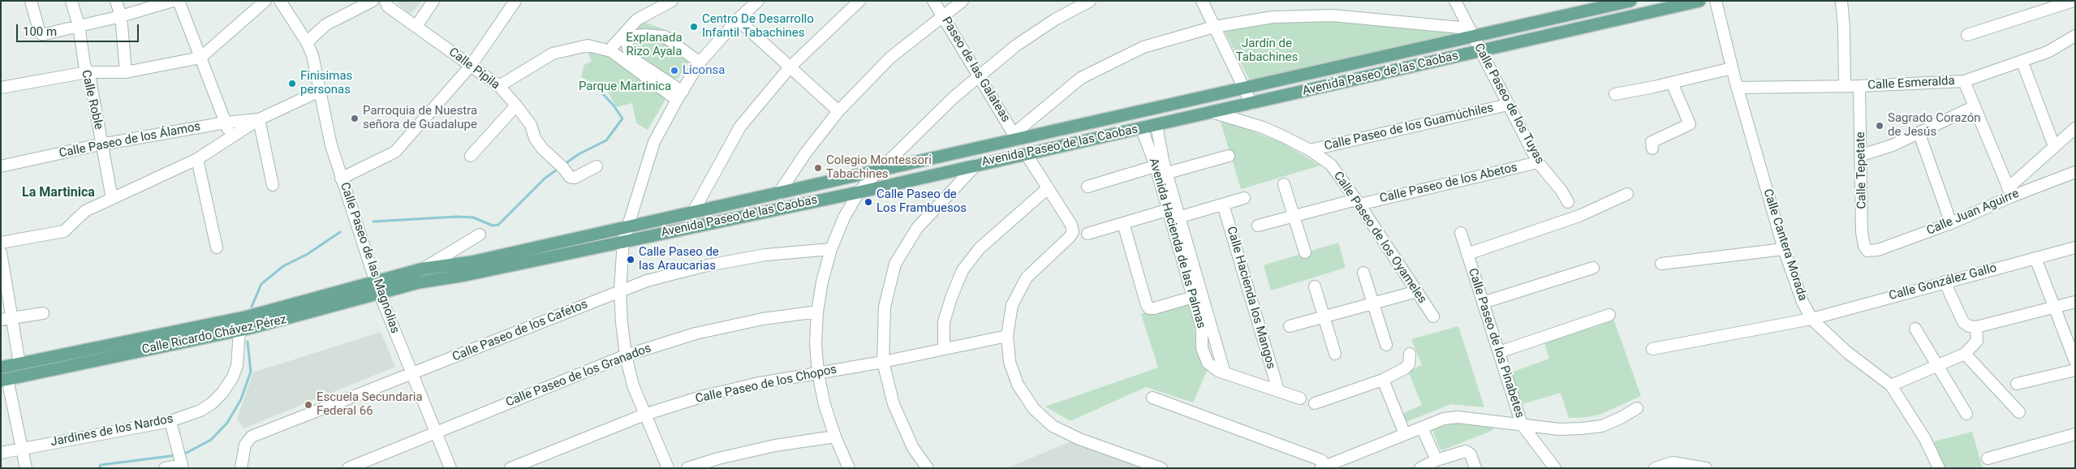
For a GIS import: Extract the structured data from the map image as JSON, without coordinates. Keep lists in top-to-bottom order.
{
  "streets": {
    "main road": ["Avenida Paseo de las Caobas", "Calle Ricardo Chávez Pérez"],
    "street": [
      "Calle Pípila",
      "Paseo de las Galateas",
      "Calle Esmeralda",
      "Calle Roble",
      "Calle Paseo de los Tuyas",
      "Calle Paseo de los Guamúchiles",
      "Calle Paseo de los Álamos",
      "Calle Tepetate",
      "Calle Paseo de los Abetos",
      "Calle Juan Aguirre",
      "Calle Paseo de los Oyameles",
      "Avenida Hacienda de las Palmas",
      "Calle Cantera Morada",
      "Calle Paseo de las Magnolias",
      "Calle González Gallo",
      "Calle Hacienda los Mangos",
      "Calle Paseo de los Cafetos",
      "Calle Paseo de los Pinabetes",
      "Calle Paseo de los Granados",
      "Calle Paseo de los Chopos",
      "Jardines de los Nardos"
    ]
  },
  "crossings": [
    ["Paseo de las Galateas", "Avenida Paseo de las Caobas"],
    ["Avenida Paseo de las Caobas", "Calle Paseo de los Tuyas"],
    ["Avenida Paseo de las Caobas", "Calle Paseo de los Oyameles"],
    ["Avenida Paseo de las Caobas", "Avenida Hacienda de las Palmas"],
    ["Avenida Paseo de las Caobas", "Calle Ricardo Chávez Pérez"],
    ["Calle Esmeralda", "Calle Tepetate"],
    ["Calle Esmeralda", "Calle Cantera Morada"],
    ["Calle Roble", "Calle Paseo de los Álamos"],
    ["Calle Paseo de los Tuyas", "Calle Paseo de los Guamúchiles"],
    ["Calle Paseo de los Tuyas", "Calle Paseo de los Abetos"],
    ["Calle Paseo de los Guamúchiles", "Calle Paseo de los Oyameles"],
    ["Calle Tepetate", "Calle Juan Aguirre"],
    ["Calle Paseo de los Abetos", "Calle Paseo de los Oyameles"],
    ["Avenida Hacienda de las Palmas", "Calle Hacienda los Mangos"],
    ["Calle Cantera Morada", "Calle González Gallo"],
    ["Calle Paseo de las Magnolias", "Calle Paseo de los Cafetos"],
    ["Calle Paseo de las Magnolias", "Calle Ricardo Chávez Pérez"],
    ["Calle Paseo de las Magnolias", "Calle Paseo de los Granados"],
    ["Calle Ricardo Chávez Pérez", "Jardines de los Nardos"]
  ],
  "districts": ["La Martinica"],
  "parks": ["Explanada Rizo Ayala", "Jardín de Tabachines", "Parque Martinica"],
  "places": [
    "Centro De Desarrollo Infantil Tabachines",
    "Liconsa",
    "Finisimas personas",
    "Parroquia de Nuestra señora de Guadalupe",
    "Sagrado Corazón de Jesús",
    "Colegio Montessori Tabachines",
    "Calle Paseo de Los Frambuesos",
    "Calle Paseo de las Araucarias",
    "Escuela Secundaria Federal 66"
  ],
  "scale_bar": "100 m"
}
